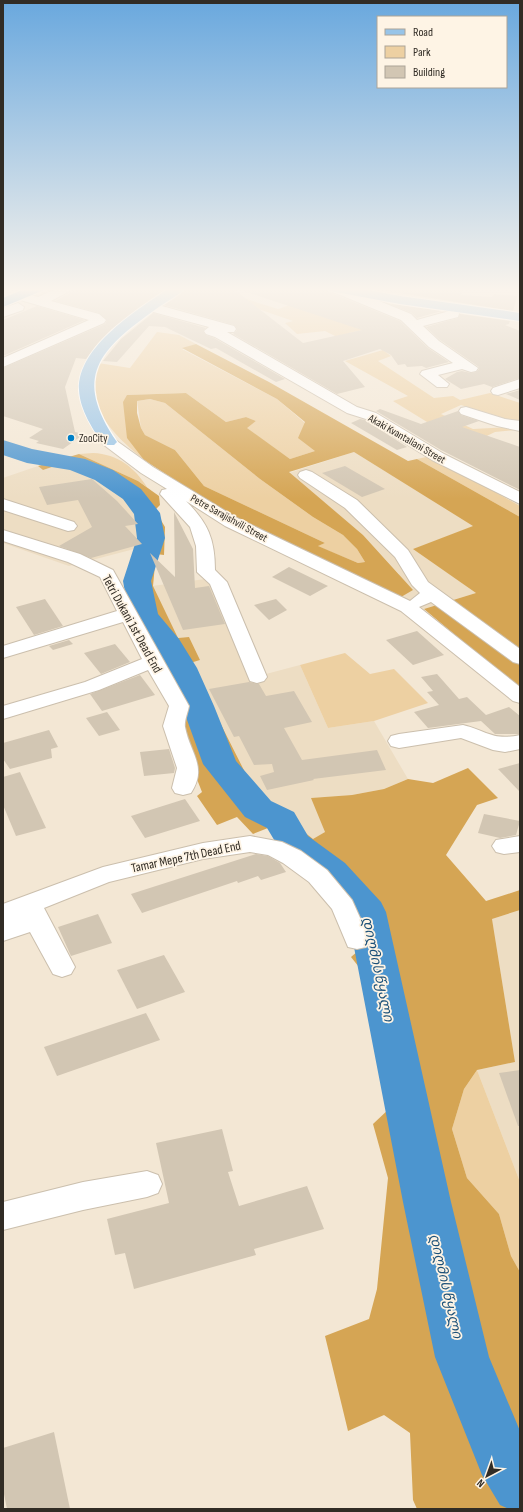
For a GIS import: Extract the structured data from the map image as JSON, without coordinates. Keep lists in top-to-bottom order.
{
  "streets": {
    "main road": ["Petre Sarajishvili Street"],
    "street": ["Akaki Kvantaliani Street", "Tetri Dukani 1st Dead End", "Tamar Mepe 7th Dead End"]
  },
  "water": ["დიღმის წყალი"],
  "places": ["ZooCity"],
  "legend": ["Road", "Park", "Building"],
  "north": "bottom left"
}
